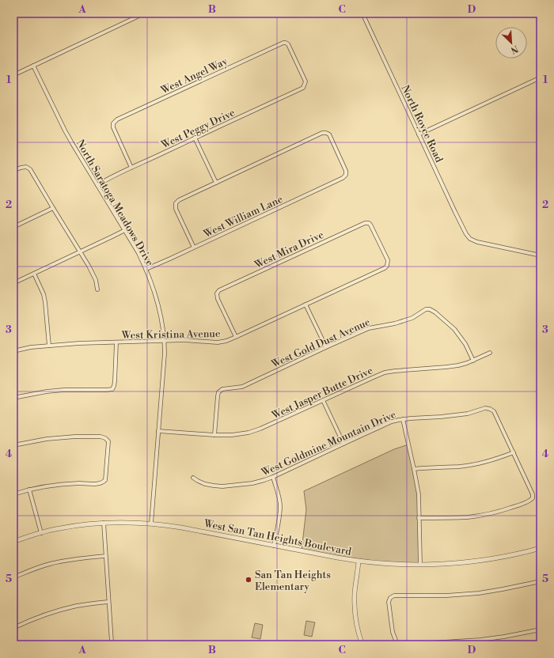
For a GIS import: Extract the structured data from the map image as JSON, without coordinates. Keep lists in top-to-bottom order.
{
  "streets": {
    "street": [
      "West Angel Way",
      "North Royce Road",
      "West Peggy Drive",
      "North Saratoga Meadows Drive",
      "West William Lane",
      "West Mira Drive",
      "West Kristina Avenue",
      "West Gold Dust Avenue",
      "West Jasper Butte Drive",
      "West Goldmine Mountain Drive",
      "West San Tan Heights Boulevard"
    ]
  },
  "crossings": [
    ["West Angel Way", "West Peggy Drive"],
    ["West Peggy Drive", "North Saratoga Meadows Drive"],
    ["North Saratoga Meadows Drive", "West William Lane"],
    ["North Saratoga Meadows Drive", "West Kristina Avenue"],
    ["North Saratoga Meadows Drive", "West Jasper Butte Drive"],
    ["North Saratoga Meadows Drive", "West San Tan Heights Boulevard"],
    ["West Mira Drive", "West Kristina Avenue"],
    ["West Gold Dust Avenue", "West Jasper Butte Drive"]
  ],
  "places": ["San Tan Heights Elementary"],
  "north": "bottom right",
  "grid": {
    "columns": [
      "A",
      "B",
      "C",
      "D"
    ],
    "rows": [
      "1",
      "2",
      "3",
      "4",
      "5"
    ]
  }
}
